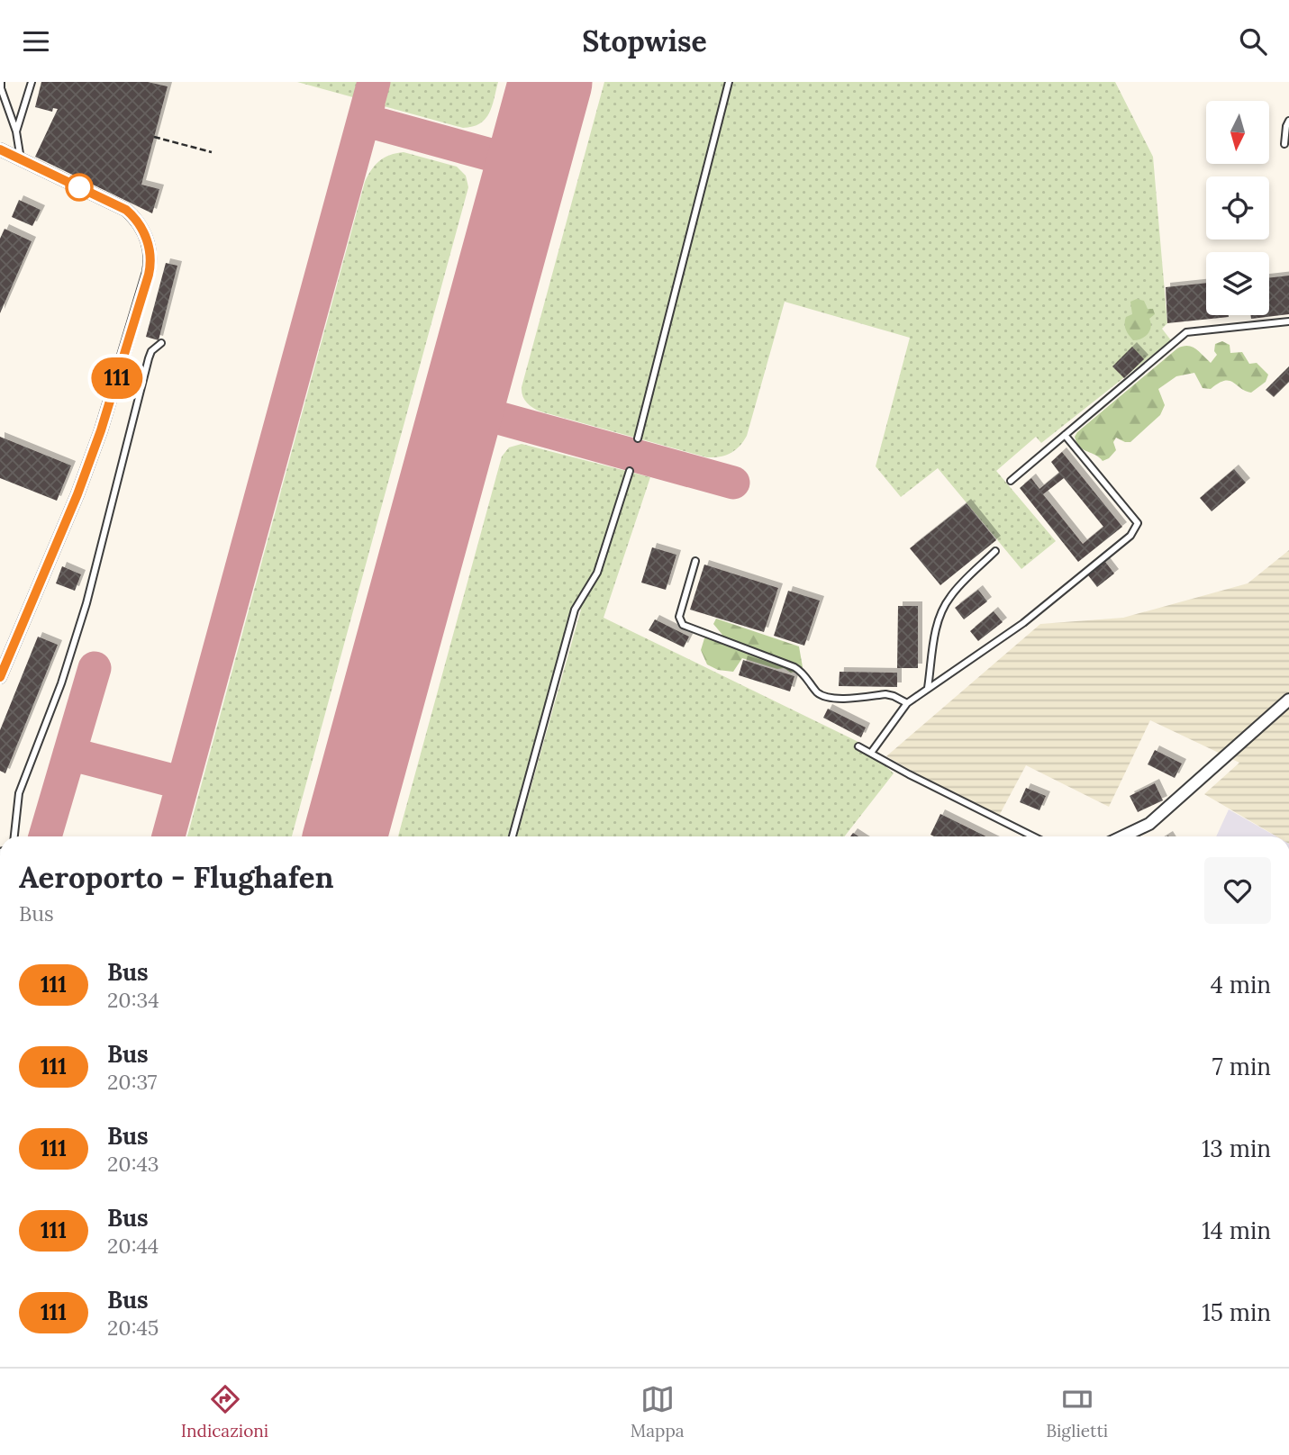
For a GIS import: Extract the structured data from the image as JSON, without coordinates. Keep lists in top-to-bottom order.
{
  "lines": ["bus line 111"],
  "north": "bottom",
  "page": {
    "header": "Stopwise",
    "on_map": "111",
    "heading": ["Aeroporto - Flughafen", "Bus"],
    "list": [
      {
        "mark": "111",
        "name": "Bus",
        "note": "20:34",
        "value": "4 min"
      },
      {
        "mark": "111",
        "name": "Bus",
        "note": "20:37",
        "value": "7 min"
      },
      {
        "mark": "111",
        "name": "Bus",
        "note": "20:43",
        "value": "13 min"
      },
      {
        "mark": "111",
        "name": "Bus",
        "note": "20:44",
        "value": "14 min"
      },
      {
        "mark": "111",
        "name": "Bus",
        "note": "20:45",
        "value": "15 min"
      }
    ],
    "tabs": ["Indicazioni", "Mappa", "Biglietti"]
  }
}
